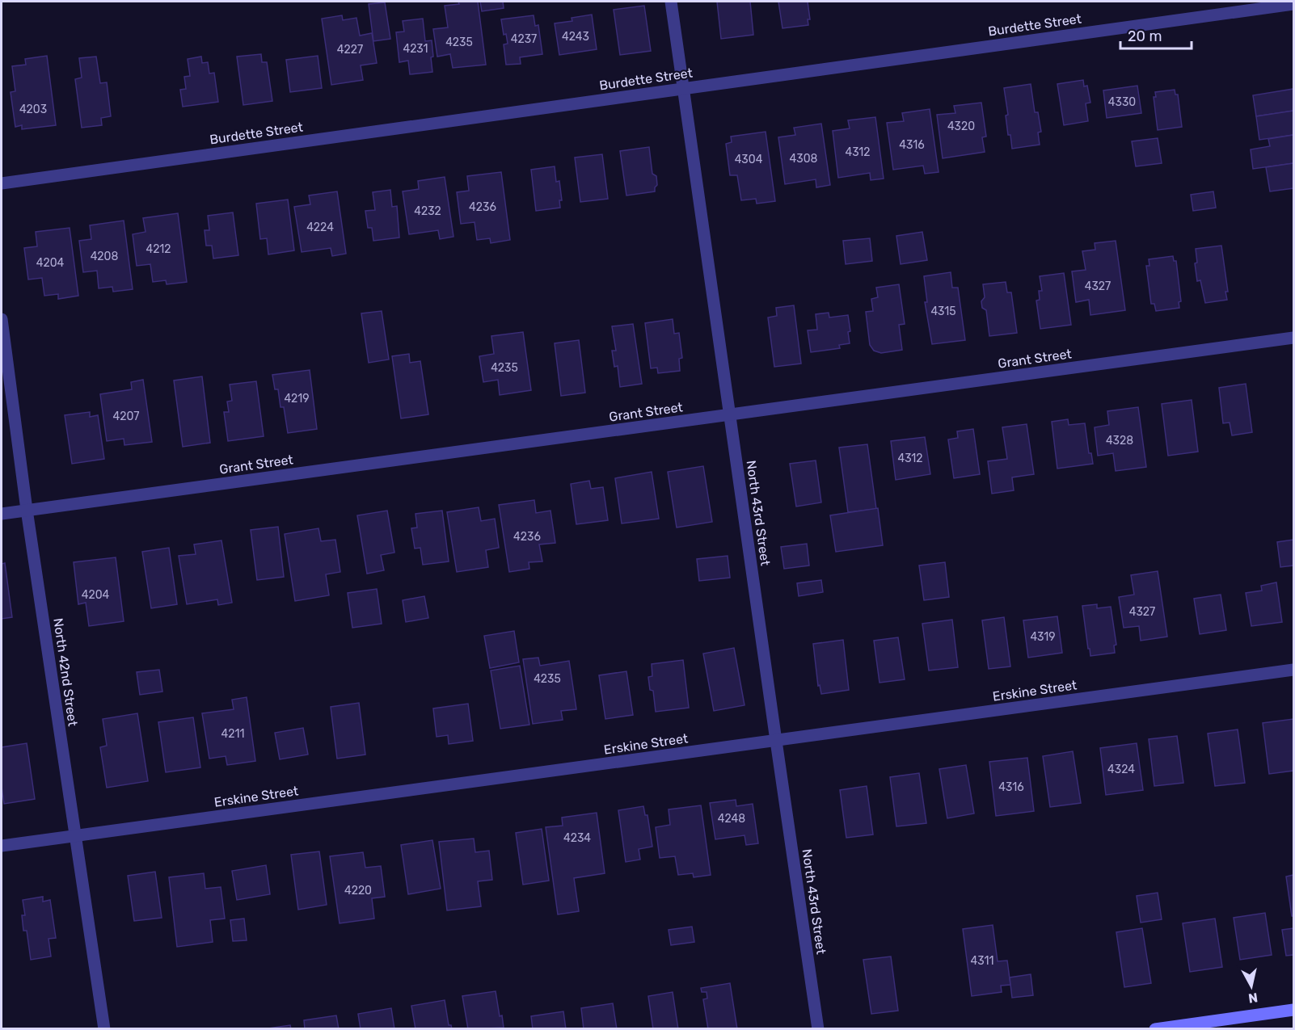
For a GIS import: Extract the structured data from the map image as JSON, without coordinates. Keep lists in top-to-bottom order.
{
  "streets": {
    "street": [
      "Burdette Street",
      "Grant Street",
      "North 43rd Street",
      "North 42nd Street",
      "Erskine Street"
    ]
  },
  "crossings": [
    ["Burdette Street", "North 43rd Street"],
    ["Grant Street", "North 43rd Street"],
    ["Grant Street", "North 42nd Street"],
    ["North 43rd Street", "Erskine Street"],
    ["North 42nd Street", "Erskine Street"]
  ],
  "house_numbers": [
    "4243",
    "4237",
    "4235",
    "4231",
    "4227",
    "4330",
    "4203",
    "4320",
    "4316",
    "4312",
    "4308",
    "4304",
    "4236",
    "4232",
    "4224",
    "4212",
    "4208",
    "4204",
    "4327",
    "4315",
    "4235",
    "4219",
    "4207",
    "4328",
    "4312",
    "4236",
    "4204",
    "4327",
    "4319",
    "4235",
    "4211",
    "4324",
    "4316",
    "4248",
    "4234",
    "4220",
    "4311"
  ],
  "scale_bar": "20 m",
  "north": "bottom"
}
